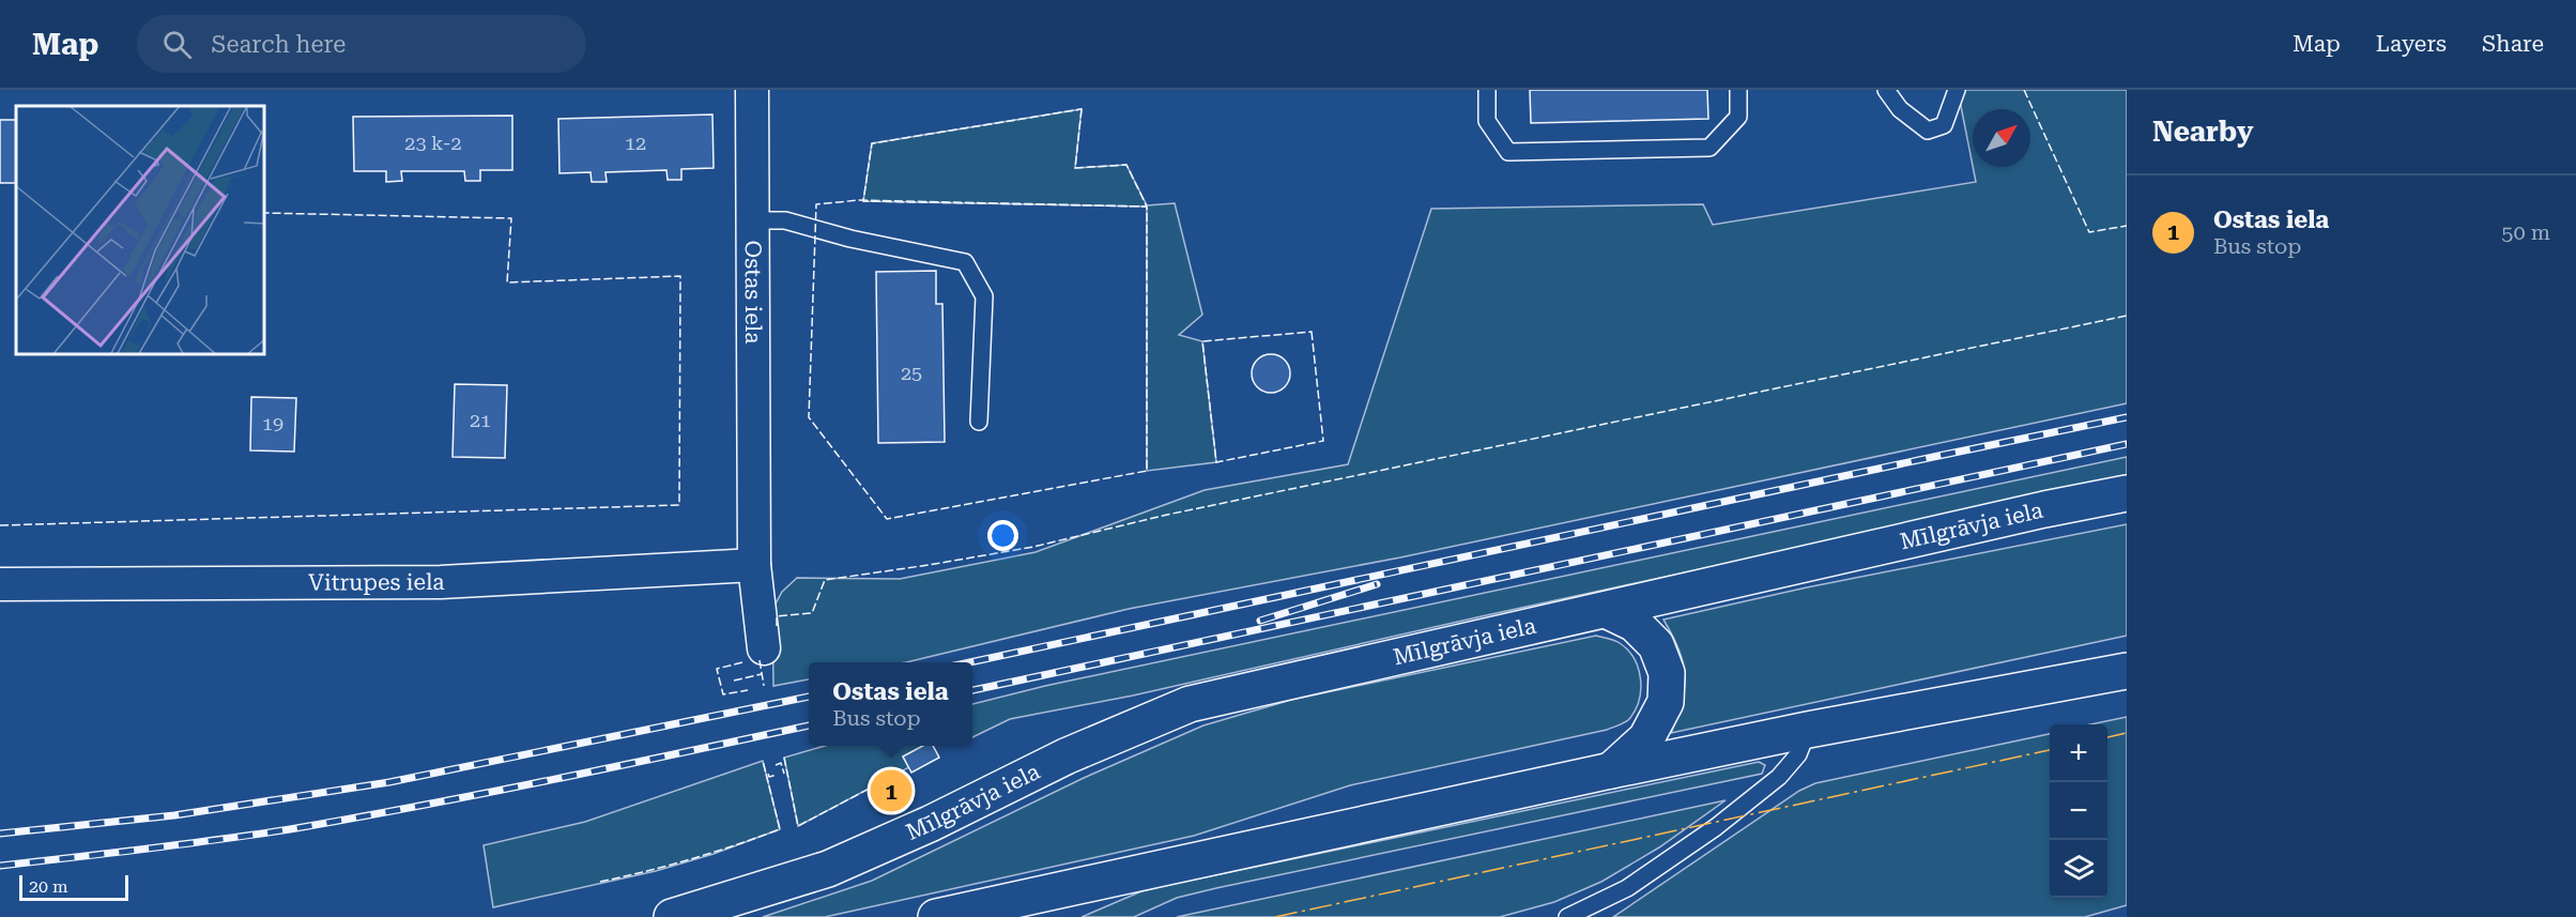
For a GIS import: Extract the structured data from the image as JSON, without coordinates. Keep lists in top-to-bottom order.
{
  "streets": {
    "main road": ["Mīlgrāvja iela"],
    "street": ["Ostas iela", "Vitrupes iela"]
  },
  "crossings": [
    ["Ostas iela", "Vitrupes iela"]
  ],
  "house_numbers": [
    "23 k-2",
    "12",
    "25",
    "21",
    "19"
  ],
  "scale_bar": "20 m",
  "north": "top right",
  "page": {
    "header": "Map",
    "search": "Search here",
    "nav": ["Map", "Layers", "Share"],
    "heading": "Nearby",
    "list": [
      {
        "mark": "1",
        "name": "Ostas iela",
        "note": "Bus stop",
        "value": "50 m"
      }
    ],
    "popup": ["Ostas iela", "Bus stop"],
    "map_buttons": ["+", "−"],
    "pins": "1",
    "scale": "20 m"
  }
}
